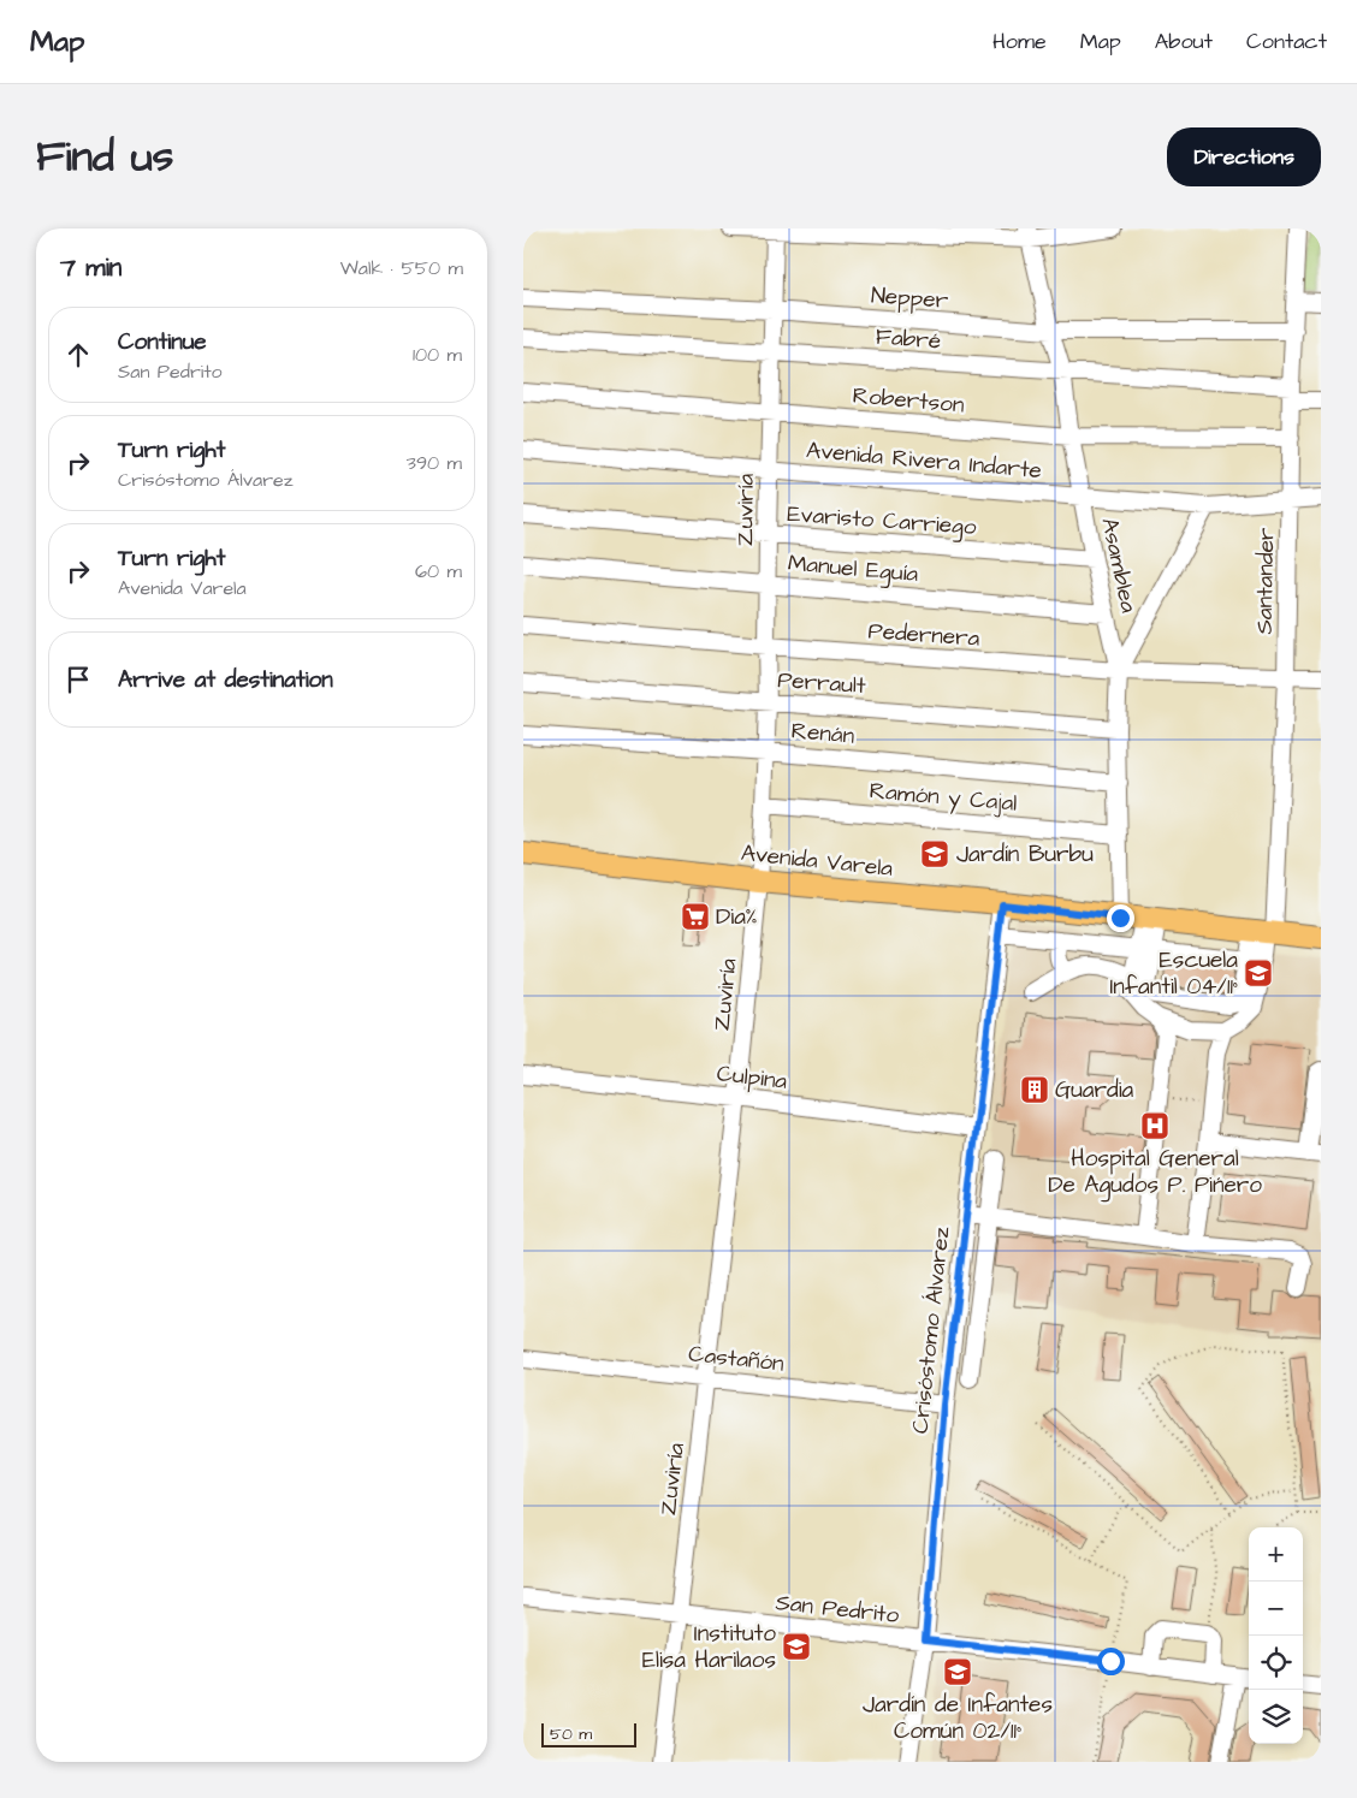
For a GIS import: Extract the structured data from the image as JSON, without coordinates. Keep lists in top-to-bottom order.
{
  "streets": {
    "main road": ["Avenida Varela"],
    "street": [
      "Nepper",
      "Fabré",
      "Robertson",
      "Avenida Rivera Indarte",
      "Zuviría",
      "Evaristo Carriego",
      "Asamblea",
      "Manuel Eguía",
      "Santander",
      "Pedernera",
      "Perrault",
      "Renán",
      "Ramón y Cajal",
      "Culpina",
      "Crisóstomo Álvarez",
      "Castañón",
      "San Pedrito"
    ]
  },
  "crossings": [
    ["Nepper", "Zuviría"],
    ["Nepper", "Asamblea"],
    ["Nepper", "Santander"],
    ["Fabré", "Zuviría"],
    ["Fabré", "Asamblea"],
    ["Fabré", "Santander"],
    ["Robertson", "Zuviría"],
    ["Robertson", "Asamblea"],
    ["Robertson", "Santander"],
    ["Avenida Rivera Indarte", "Zuviría"],
    ["Avenida Rivera Indarte", "Asamblea"],
    ["Avenida Rivera Indarte", "Santander"],
    ["Zuviría", "Evaristo Carriego"],
    ["Zuviría", "Manuel Eguía"],
    ["Zuviría", "Pedernera"],
    ["Zuviría", "Perrault"],
    ["Zuviría", "Renán"],
    ["Zuviría", "Ramón y Cajal"],
    ["Zuviría", "Avenida Varela"],
    ["Zuviría", "Culpina"],
    ["Zuviría", "Castañón"],
    ["Zuviría", "San Pedrito"],
    ["Evaristo Carriego", "Asamblea"],
    ["Asamblea", "Manuel Eguía"],
    ["Asamblea", "Pedernera"],
    ["Asamblea", "Perrault"],
    ["Asamblea", "Renán"],
    ["Asamblea", "Ramón y Cajal"],
    ["Asamblea", "Avenida Varela"],
    ["Santander", "Pedernera"],
    ["Santander", "Avenida Varela"],
    ["Avenida Varela", "Crisóstomo Álvarez"],
    ["Culpina", "Crisóstomo Álvarez"],
    ["Crisóstomo Álvarez", "Castañón"],
    ["Crisóstomo Álvarez", "San Pedrito"]
  ],
  "places": {
    "school or university": [
      "Jardín Burbu",
      "Escuela Infantil 04/11°",
      "Instituto Elisa Harilaos",
      "Jardín de Infantes Común 02/11°"
    ],
    "supermarket": ["Dia%"],
    "building": ["Guardia"],
    "hospital": ["Hospital General De Agudos P. Pińero"]
  },
  "scale_bar": "50 m",
  "page": {
    "header": "Map",
    "nav": [
      "Home",
      "Map",
      "About",
      "Contact"
    ],
    "title": "Find us",
    "buttons": "Directions",
    "heading": ["7 min", "Walk · 550 m"],
    "list": [
      ["Continue", "San Pedrito", "100 m"],
      ["Turn right", "Crisóstomo Álvarez", "390 m"],
      ["Turn right", "Avenida Varela", "60 m"],
      "Arrive at destination"
    ],
    "map_buttons": ["+", "−"],
    "scale": "50 m"
  }
}
